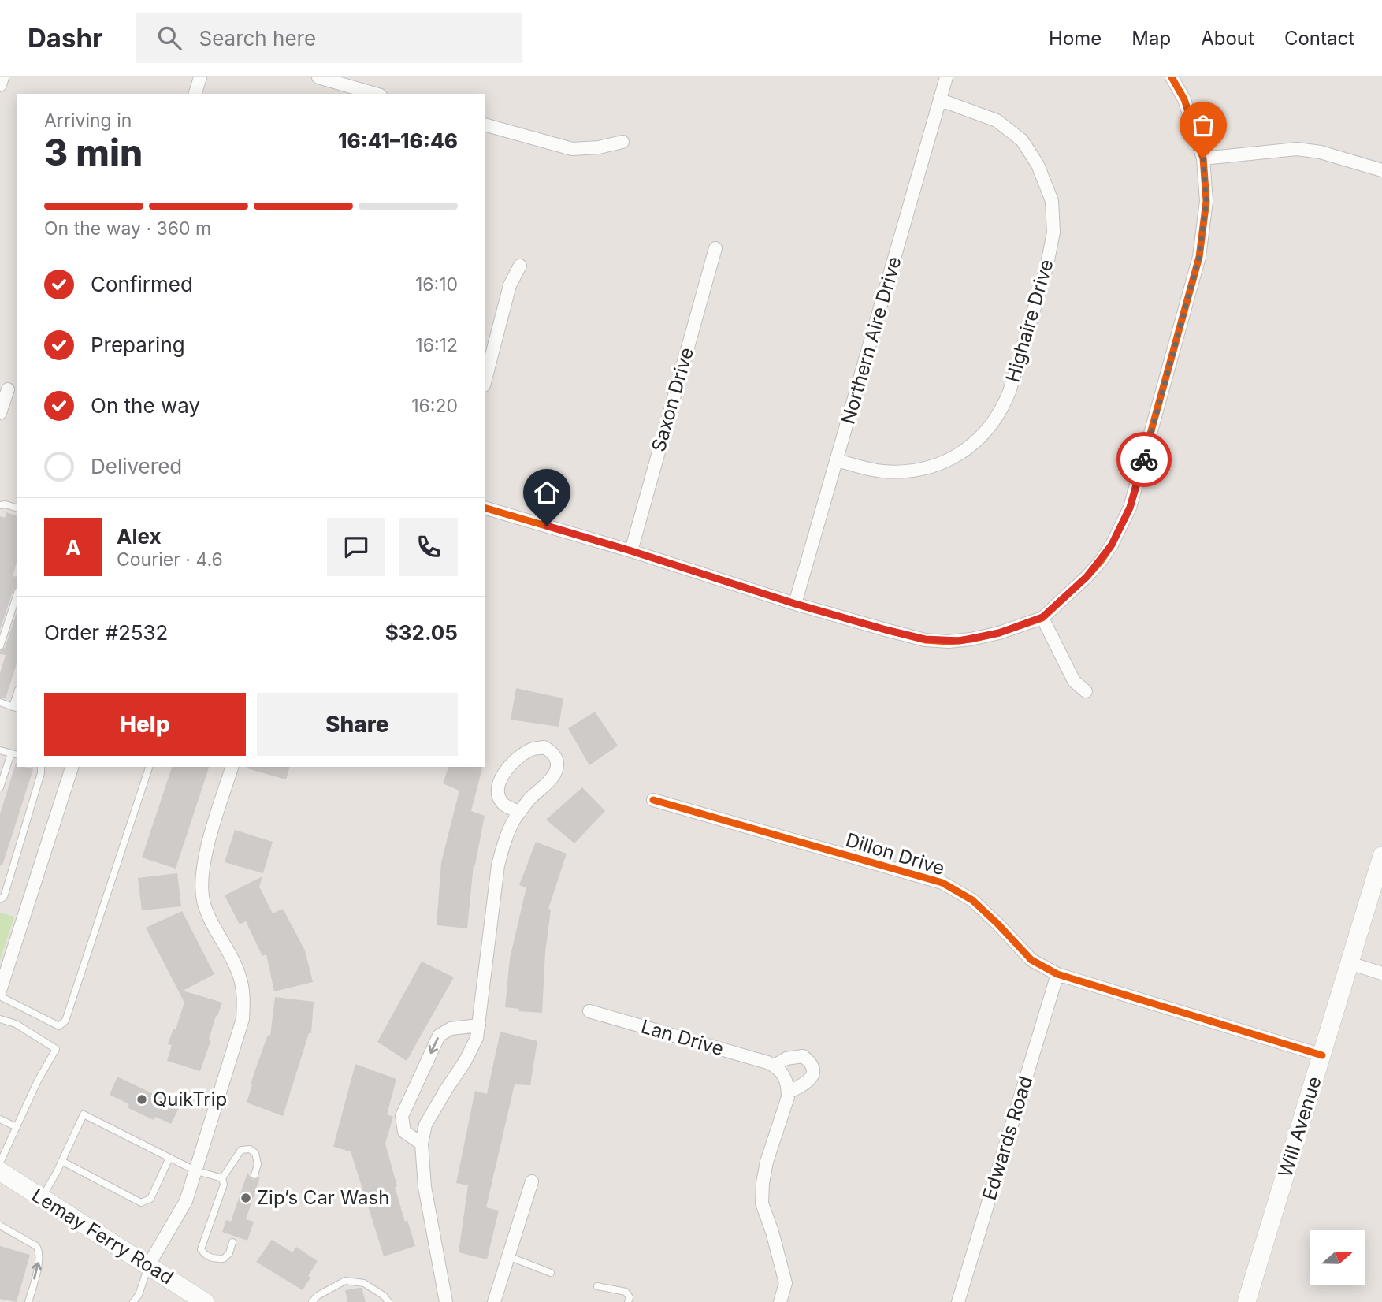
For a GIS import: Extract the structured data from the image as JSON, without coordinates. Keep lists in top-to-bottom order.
{
  "streets": {
    "street": [
      "Highaire Drive",
      "Northern Aire Drive",
      "Saxon Drive",
      "Dillon Drive",
      "Lan Drive",
      "Will Avenue",
      "Edwards Road",
      "Lemay Ferry Road"
    ]
  },
  "crossings": [
    ["Highaire Drive", "Northern Aire Drive"],
    ["Dillon Drive", "Will Avenue"],
    ["Dillon Drive", "Edwards Road"]
  ],
  "places": ["QuikTrip", "Zip’s Car Wash"],
  "north": "right",
  "page": {
    "header": "Dashr",
    "search": "Search here",
    "nav": [
      "Home",
      "Map",
      "About",
      "Contact"
    ],
    "heading": ["3 min", "Arriving in", "16:41–16:46"],
    "panel": [
      "Alex",
      "Courier · 4.6",
      "Order #2532",
      "$32.05"
    ],
    "bar": "On the way · 360 m",
    "list": [
      ["Confirmed", "16:10"],
      ["Preparing", "16:12"],
      ["On the way", "16:20"],
      "Delivered"
    ],
    "round": "A",
    "buttons": ["Help", "Share"]
  }
}
